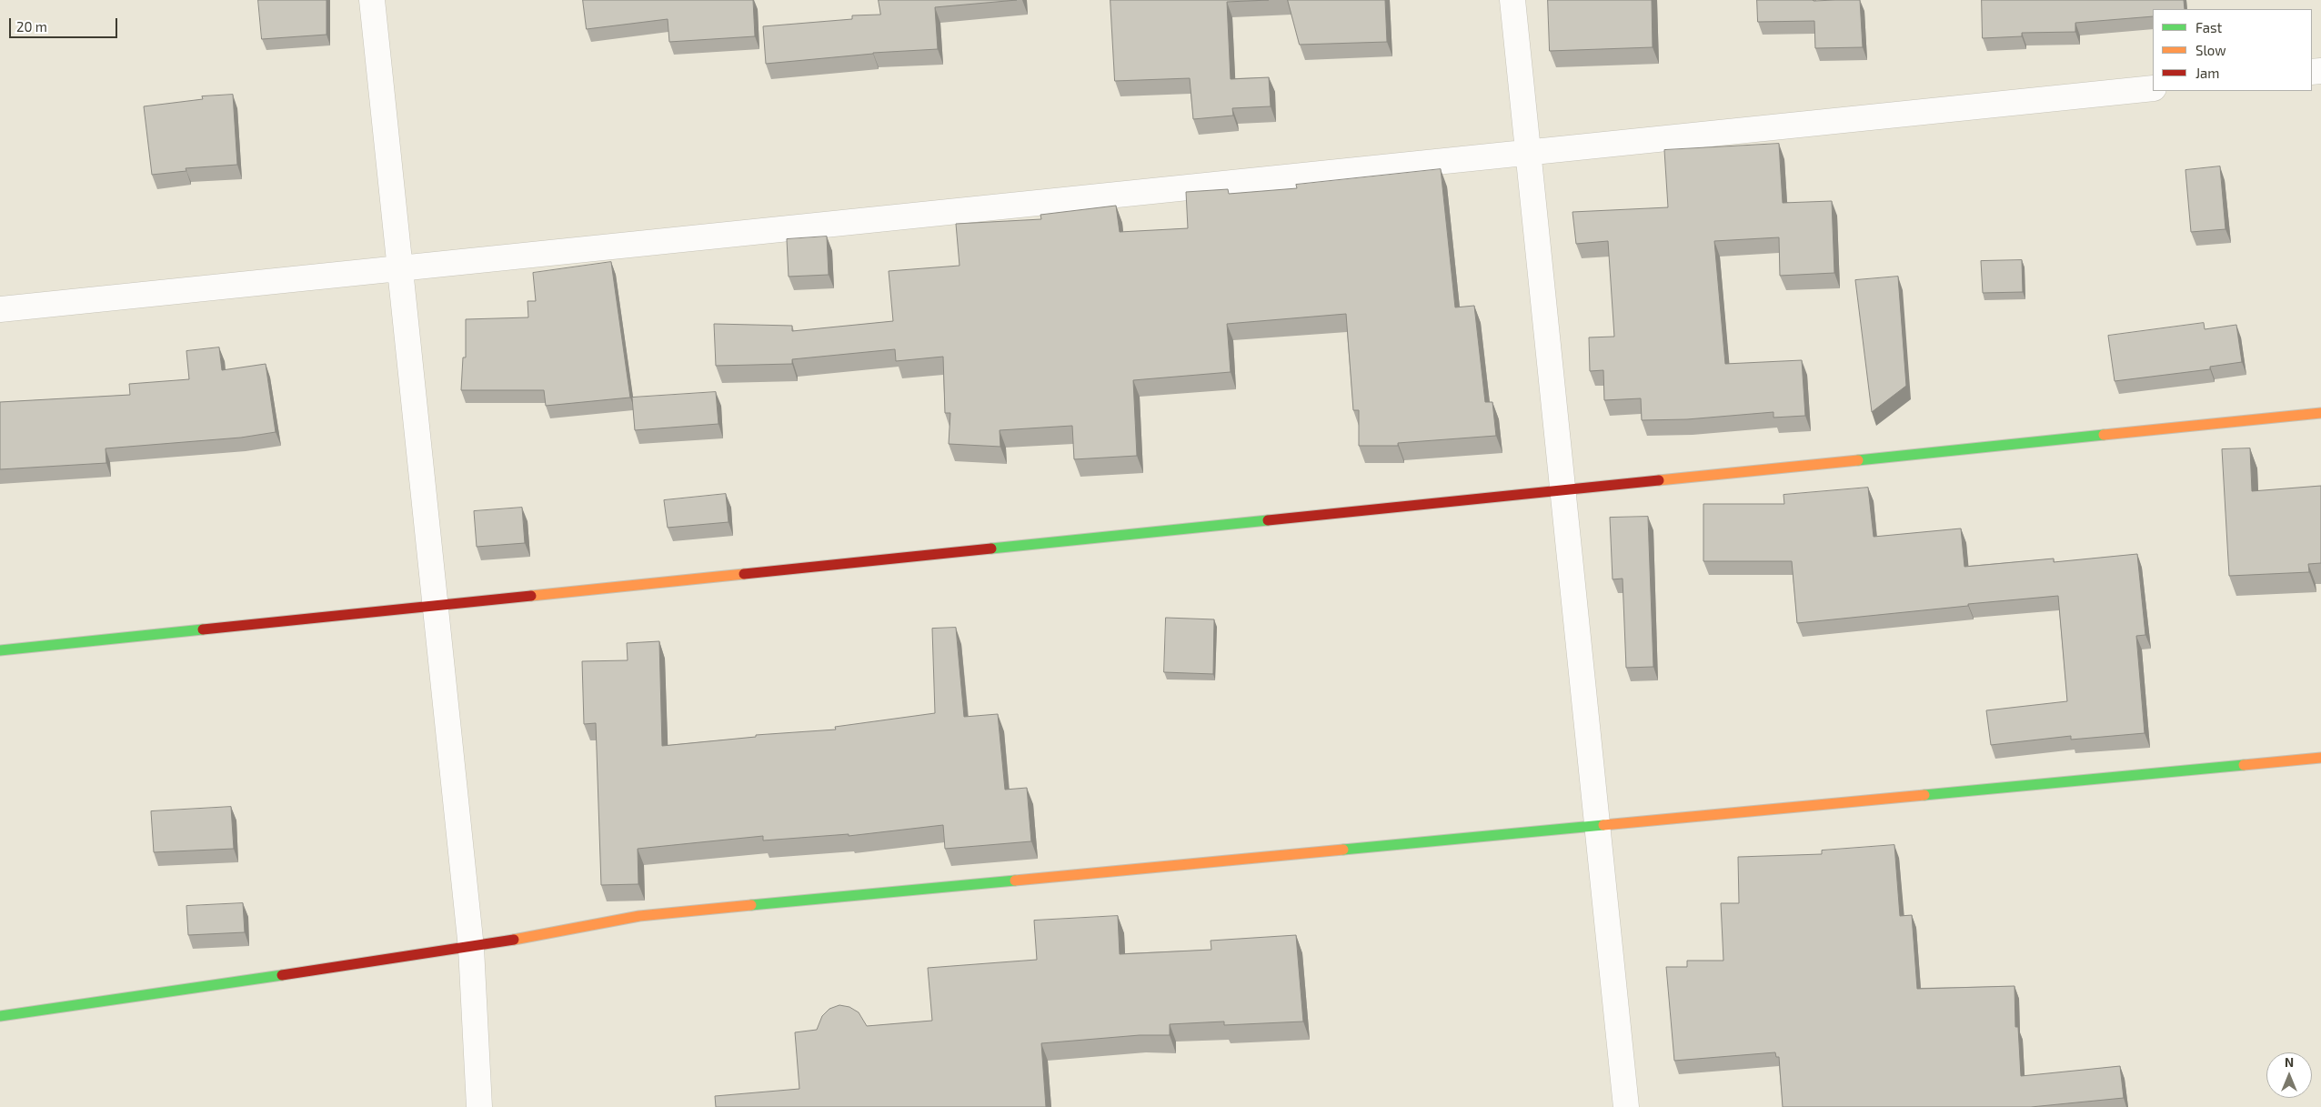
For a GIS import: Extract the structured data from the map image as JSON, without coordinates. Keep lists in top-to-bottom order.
{
  "legend": ["Fast", "Slow", "Jam"],
  "scale_bar": "20 m",
  "north": "top"
}
